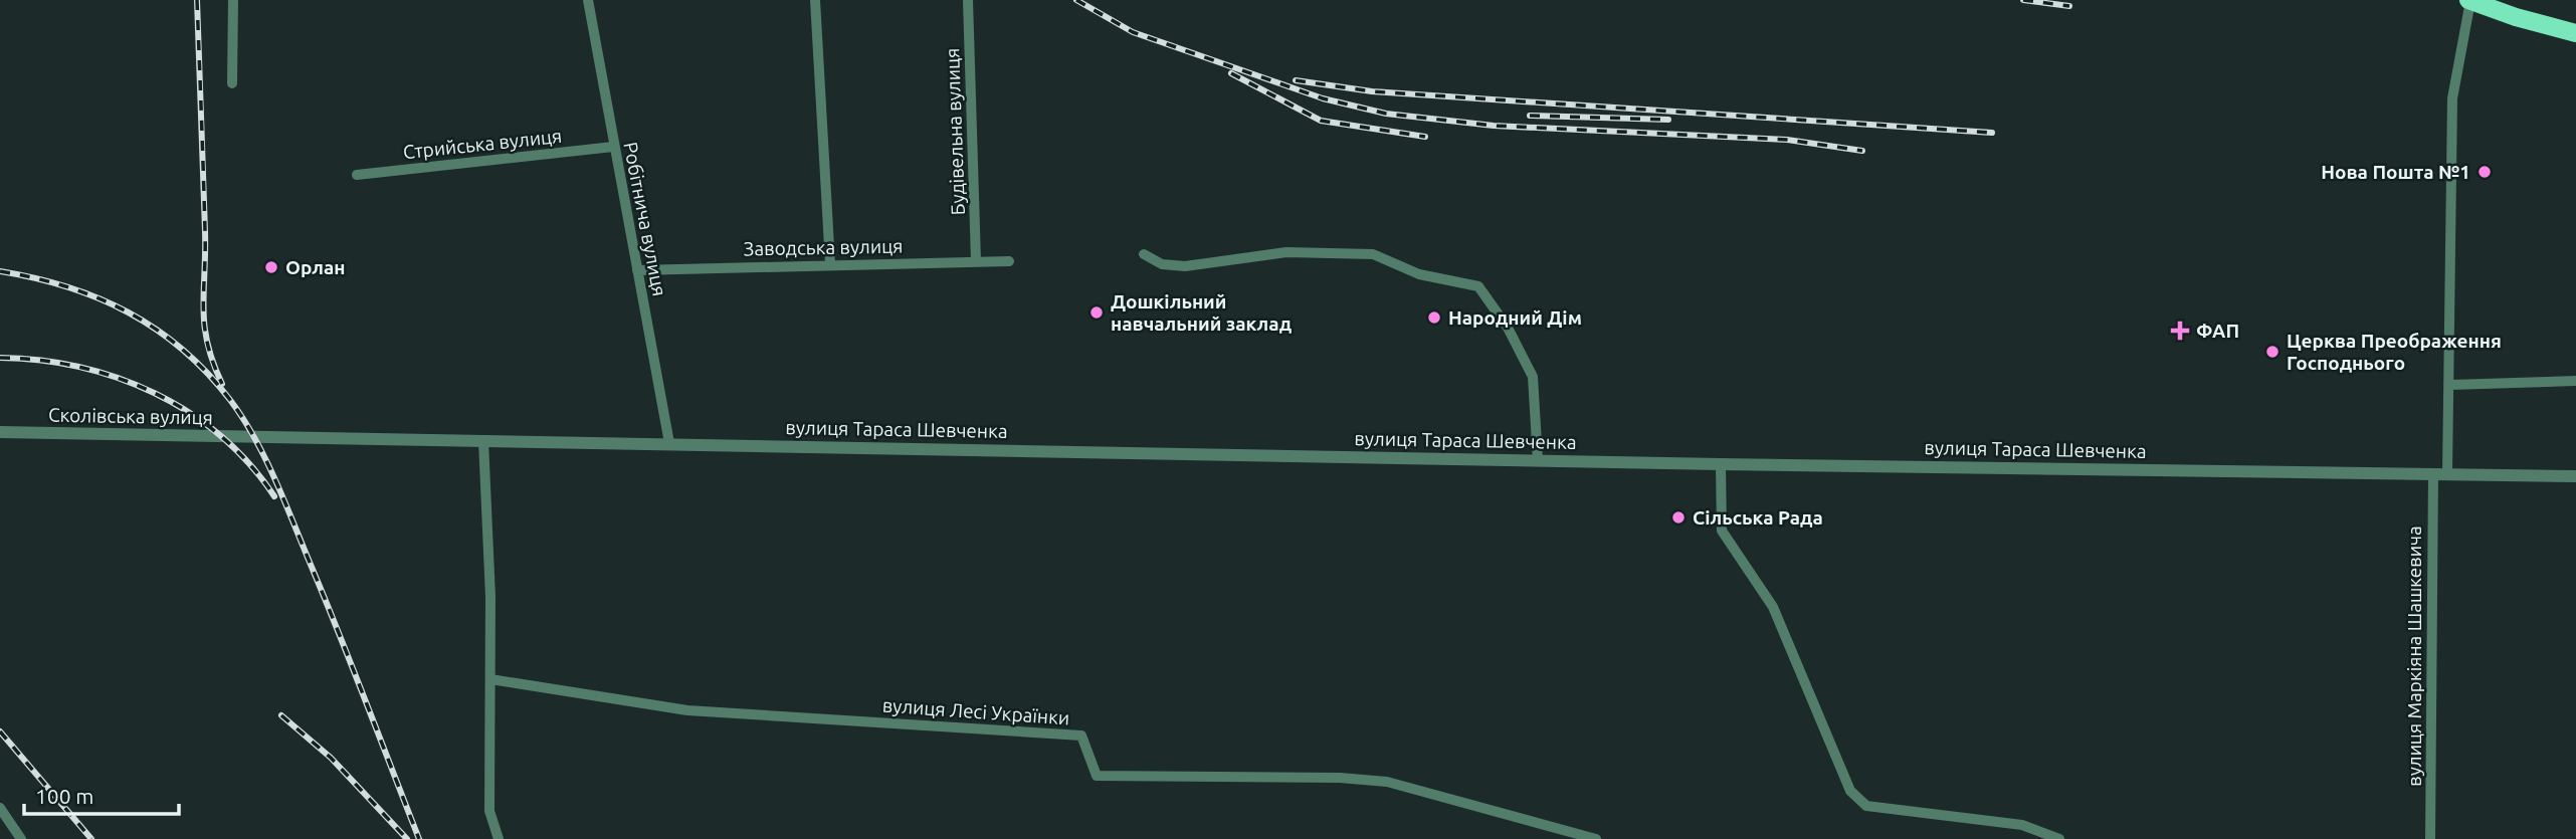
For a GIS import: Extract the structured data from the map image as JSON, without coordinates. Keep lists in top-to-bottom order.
{
  "streets": {
    "street": [
      "Будівельна вулиця",
      "Стрийська вулиця",
      "Робітнича вулиця",
      "Заводська вулиця",
      "Сколівська вулиця",
      "вулиця Тараса Шевченка",
      "вулиця Маркіяна Шашкевича",
      "вулиця Лесі Українки"
    ]
  },
  "crossings": [
    ["Будівельна вулиця", "Заводська вулиця"],
    ["Стрийська вулиця", "Робітнича вулиця"],
    ["Робітнича вулиця", "Заводська вулиця"],
    ["Робітнича вулиця", "вулиця Тараса Шевченка"],
    ["Сколівська вулиця", "вулиця Тараса Шевченка"],
    ["вулиця Тараса Шевченка", "вулиця Маркіяна Шашкевича"]
  ],
  "places": {
    "other": [
      "Нова Пошта №1",
      "Орлан",
      "Дошкільний навчальний заклад",
      "Народний Дім",
      "Церква Преображення Господнього",
      "Сільська Рада"
    ],
    "health": ["ФАП"]
  },
  "scale_bar": "100 m"
}
